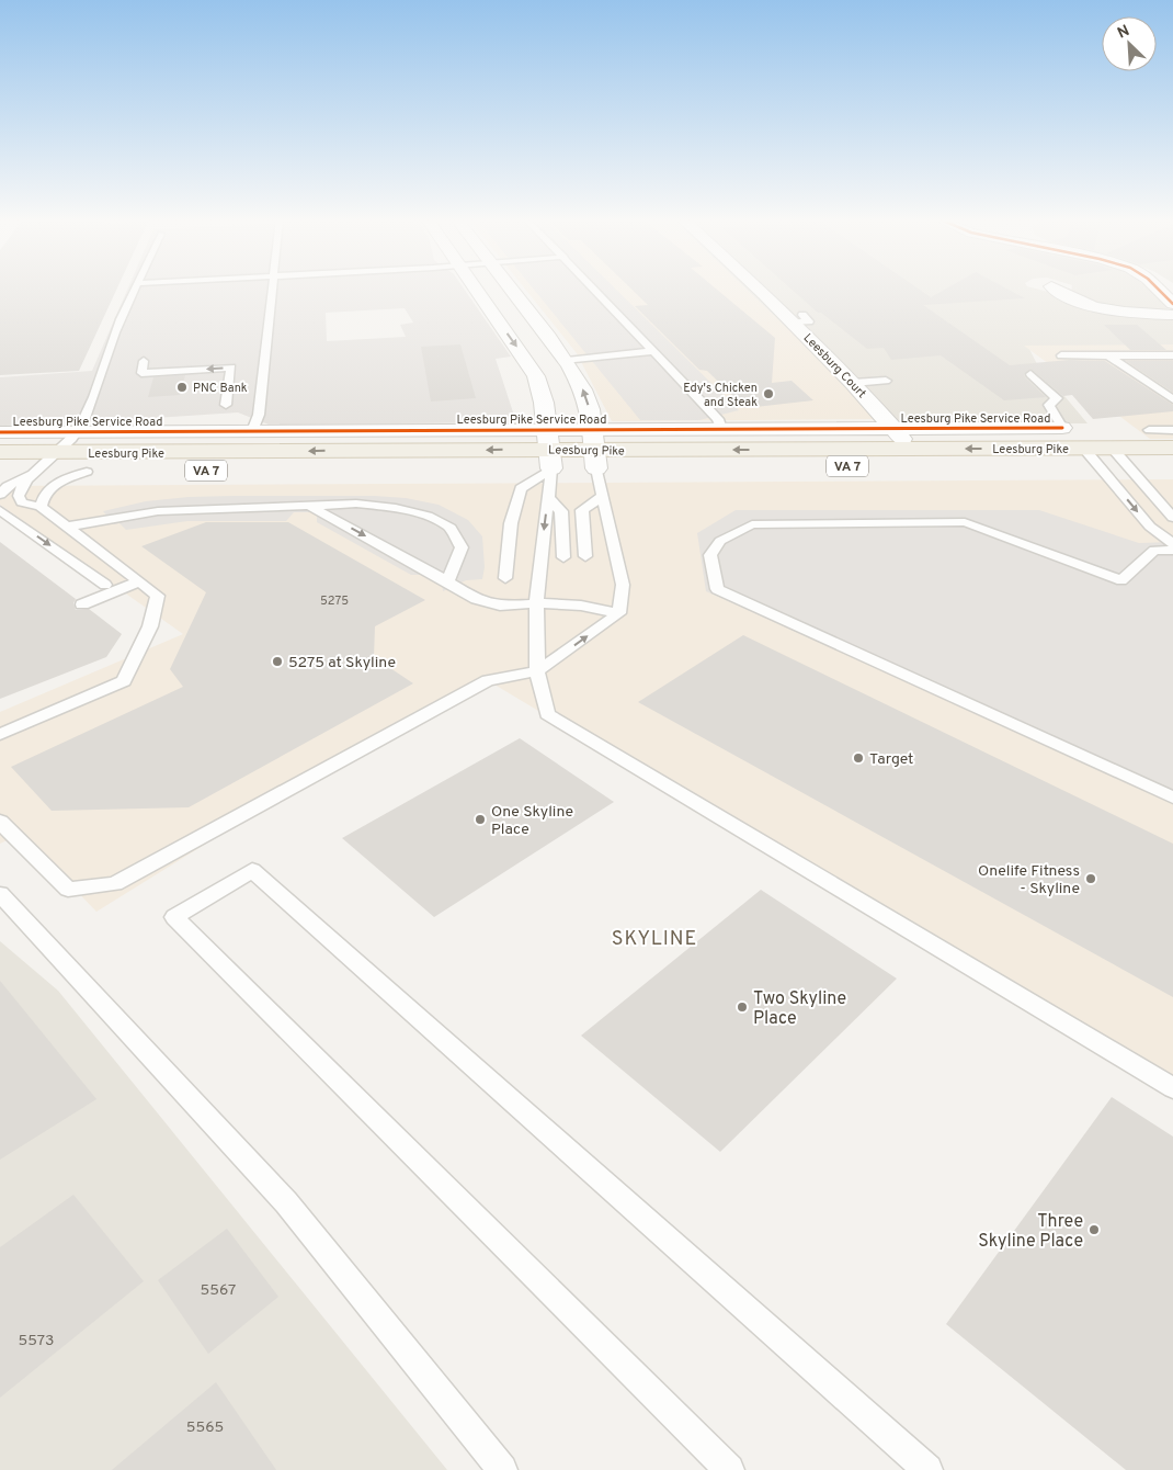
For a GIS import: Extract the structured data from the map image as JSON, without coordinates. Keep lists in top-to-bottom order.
{
  "streets": {
    "main road": ["Leesburg Pike", "VA 7"],
    "street": ["Leesburg Court", "Leesburg Pike Service Road"]
  },
  "crossings": [
    ["Leesburg Court", "Leesburg Pike Service Road"],
    ["Leesburg Court", "Leesburg Pike"],
    ["Leesburg Pike Service Road", "Leesburg Pike"]
  ],
  "districts": ["SKYLINE"],
  "places": [
    "PNC Bank",
    "Edy's Chicken and Steak",
    "5275 at Skyline",
    "Target",
    "One Skyline Place",
    "Onelife Fitness - Skyline",
    "Two Skyline Place",
    "Three Skyline Place"
  ],
  "house_numbers": [
    "5275",
    "5567",
    "5573",
    "5565"
  ],
  "north": "top left"
}
